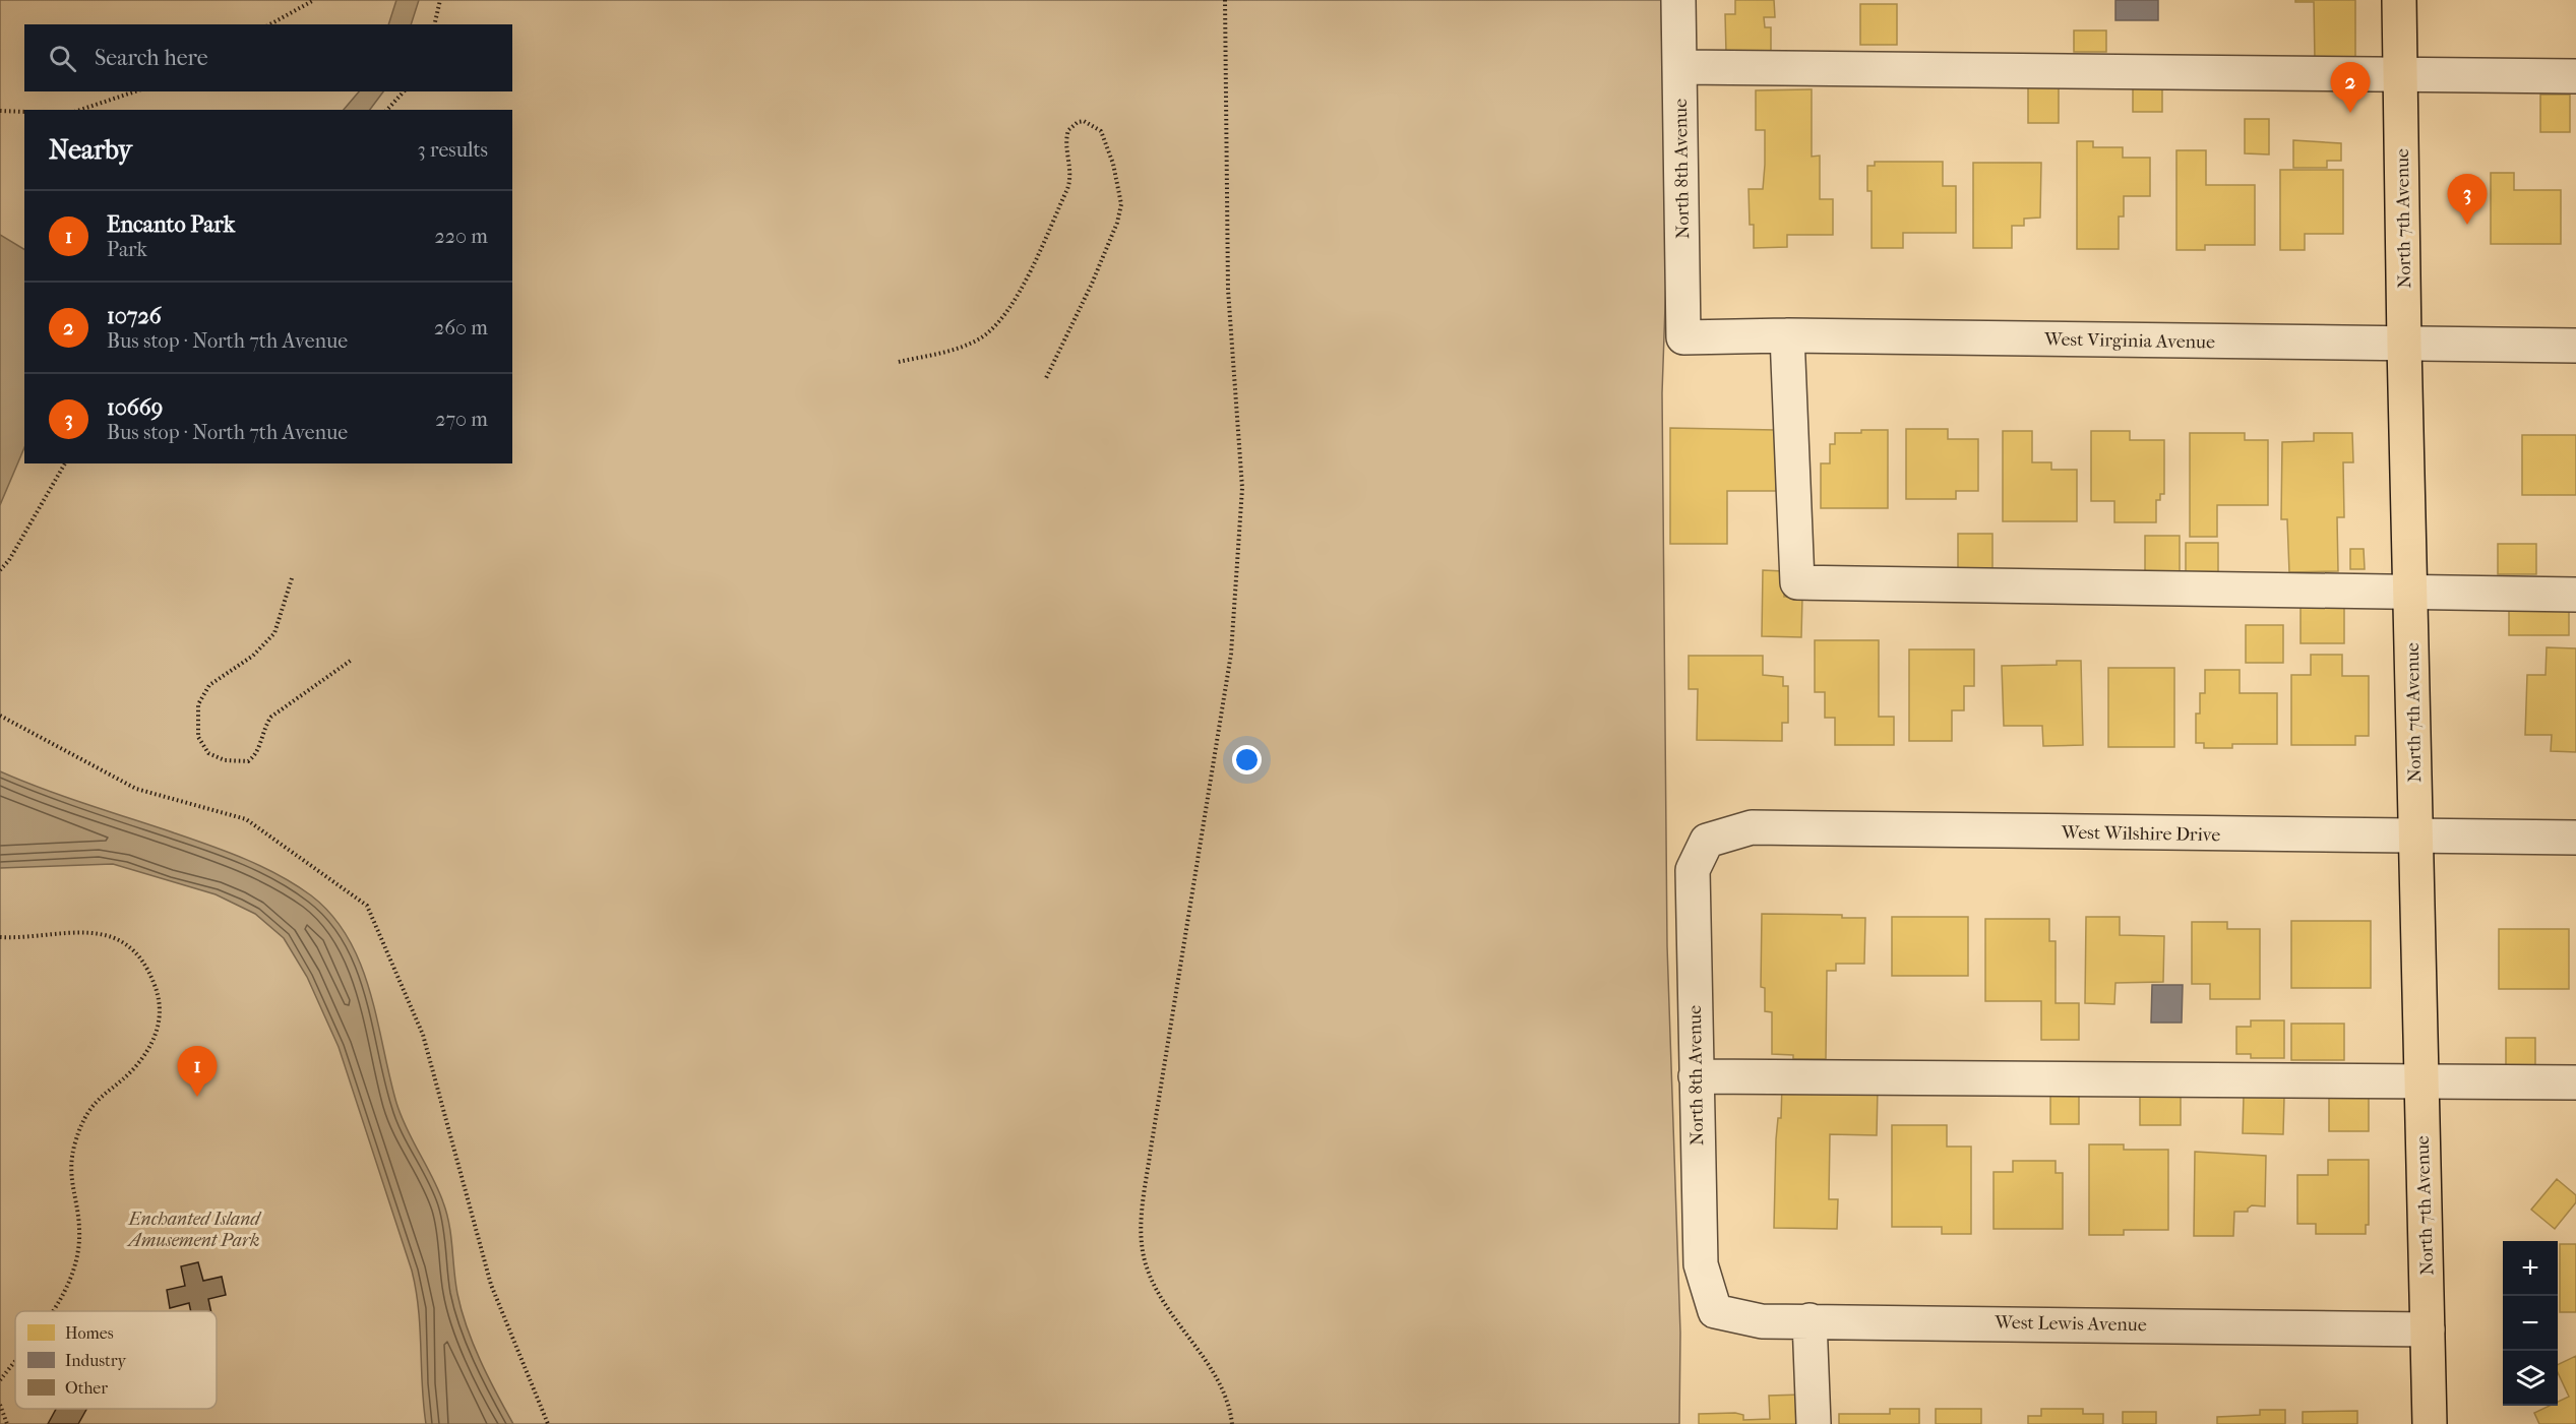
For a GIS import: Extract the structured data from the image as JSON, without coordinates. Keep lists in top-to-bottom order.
{
  "streets": {
    "main road": ["North 7th Avenue"],
    "street": [
      "North 8th Avenue",
      "West Virginia Avenue",
      "West Wilshire Drive",
      "West Lewis Avenue"
    ]
  },
  "crossings": [
    ["North 8th Avenue", "West Virginia Avenue"],
    ["North 8th Avenue", "West Wilshire Drive"],
    ["North 8th Avenue", "West Lewis Avenue"],
    ["North 7th Avenue", "West Virginia Avenue"],
    ["North 7th Avenue", "West Wilshire Drive"],
    ["North 7th Avenue", "West Lewis Avenue"]
  ],
  "parks": ["Enchanted Island Amusement Park"],
  "legend": ["Homes", "Industry", "Other"],
  "page": {
    "search": "Search here",
    "pins": ["2", "3", "1"],
    "heading": ["Nearby", "3 results"],
    "list": [
      {
        "mark": "1",
        "name": "Encanto Park",
        "note": "Park",
        "value": "220 m"
      },
      {
        "mark": "2",
        "name": "10726",
        "note": "Bus stop · North 7th Avenue",
        "value": "260 m"
      },
      {
        "mark": "3",
        "name": "10669",
        "note": "Bus stop · North 7th Avenue",
        "value": "270 m"
      }
    ],
    "map_buttons": ["+", "−"]
  }
}
